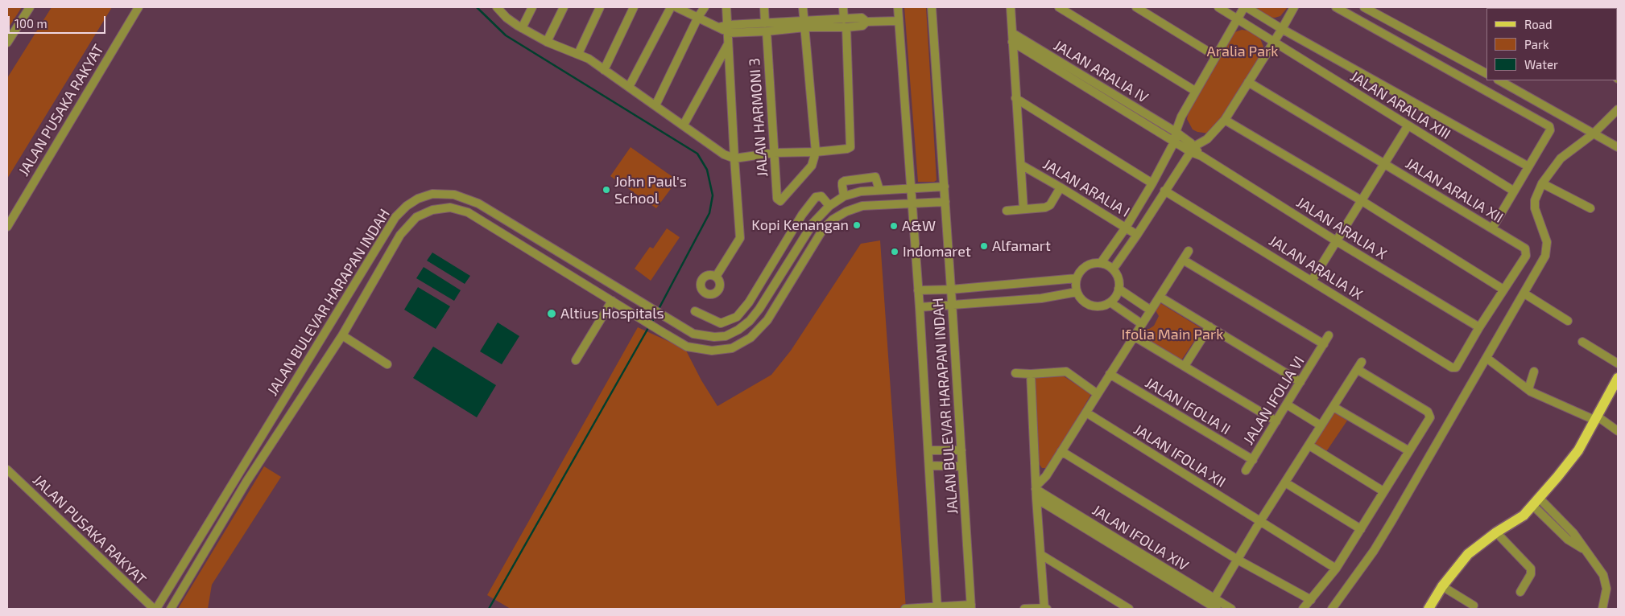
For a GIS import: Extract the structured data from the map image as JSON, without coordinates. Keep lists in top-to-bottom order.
{
  "streets": {
    "street": [
      "JALAN ARALIA IV",
      "JALAN ARALIA XIII",
      "JALAN PUSAKA RAKYAT",
      "JALAN HARMONI 3",
      "JALAN ARALIA I",
      "JALAN ARALIA XII",
      "JALAN ARALIA X",
      "JALAN ARALIA IX",
      "JALAN BULEVAR HARAPAN INDAH",
      "JALAN IFOLIA VI",
      "JALAN IFOLIA II",
      "JALAN IFOLIA XII",
      "JALAN IFOLIA XIV"
    ]
  },
  "crossings": [
    ["JALAN ARALIA IV", "JALAN ARALIA X"],
    ["JALAN PUSAKA RAKYAT", "JALAN BULEVAR HARAPAN INDAH"],
    ["JALAN ARALIA XII", "JALAN ARALIA X"],
    ["JALAN ARALIA XII", "JALAN ARALIA IX"],
    ["JALAN IFOLIA VI", "JALAN IFOLIA II"]
  ],
  "parks": ["Aralia Park", "Ifolia Main Park"],
  "places": [
    "John Paul's School",
    "Kopi Kenangan",
    "A&W",
    "Alfamart",
    "Indomaret",
    "Altius Hospitals"
  ],
  "legend": ["Road", "Park", "Water"],
  "scale_bar": "100 m"
}
